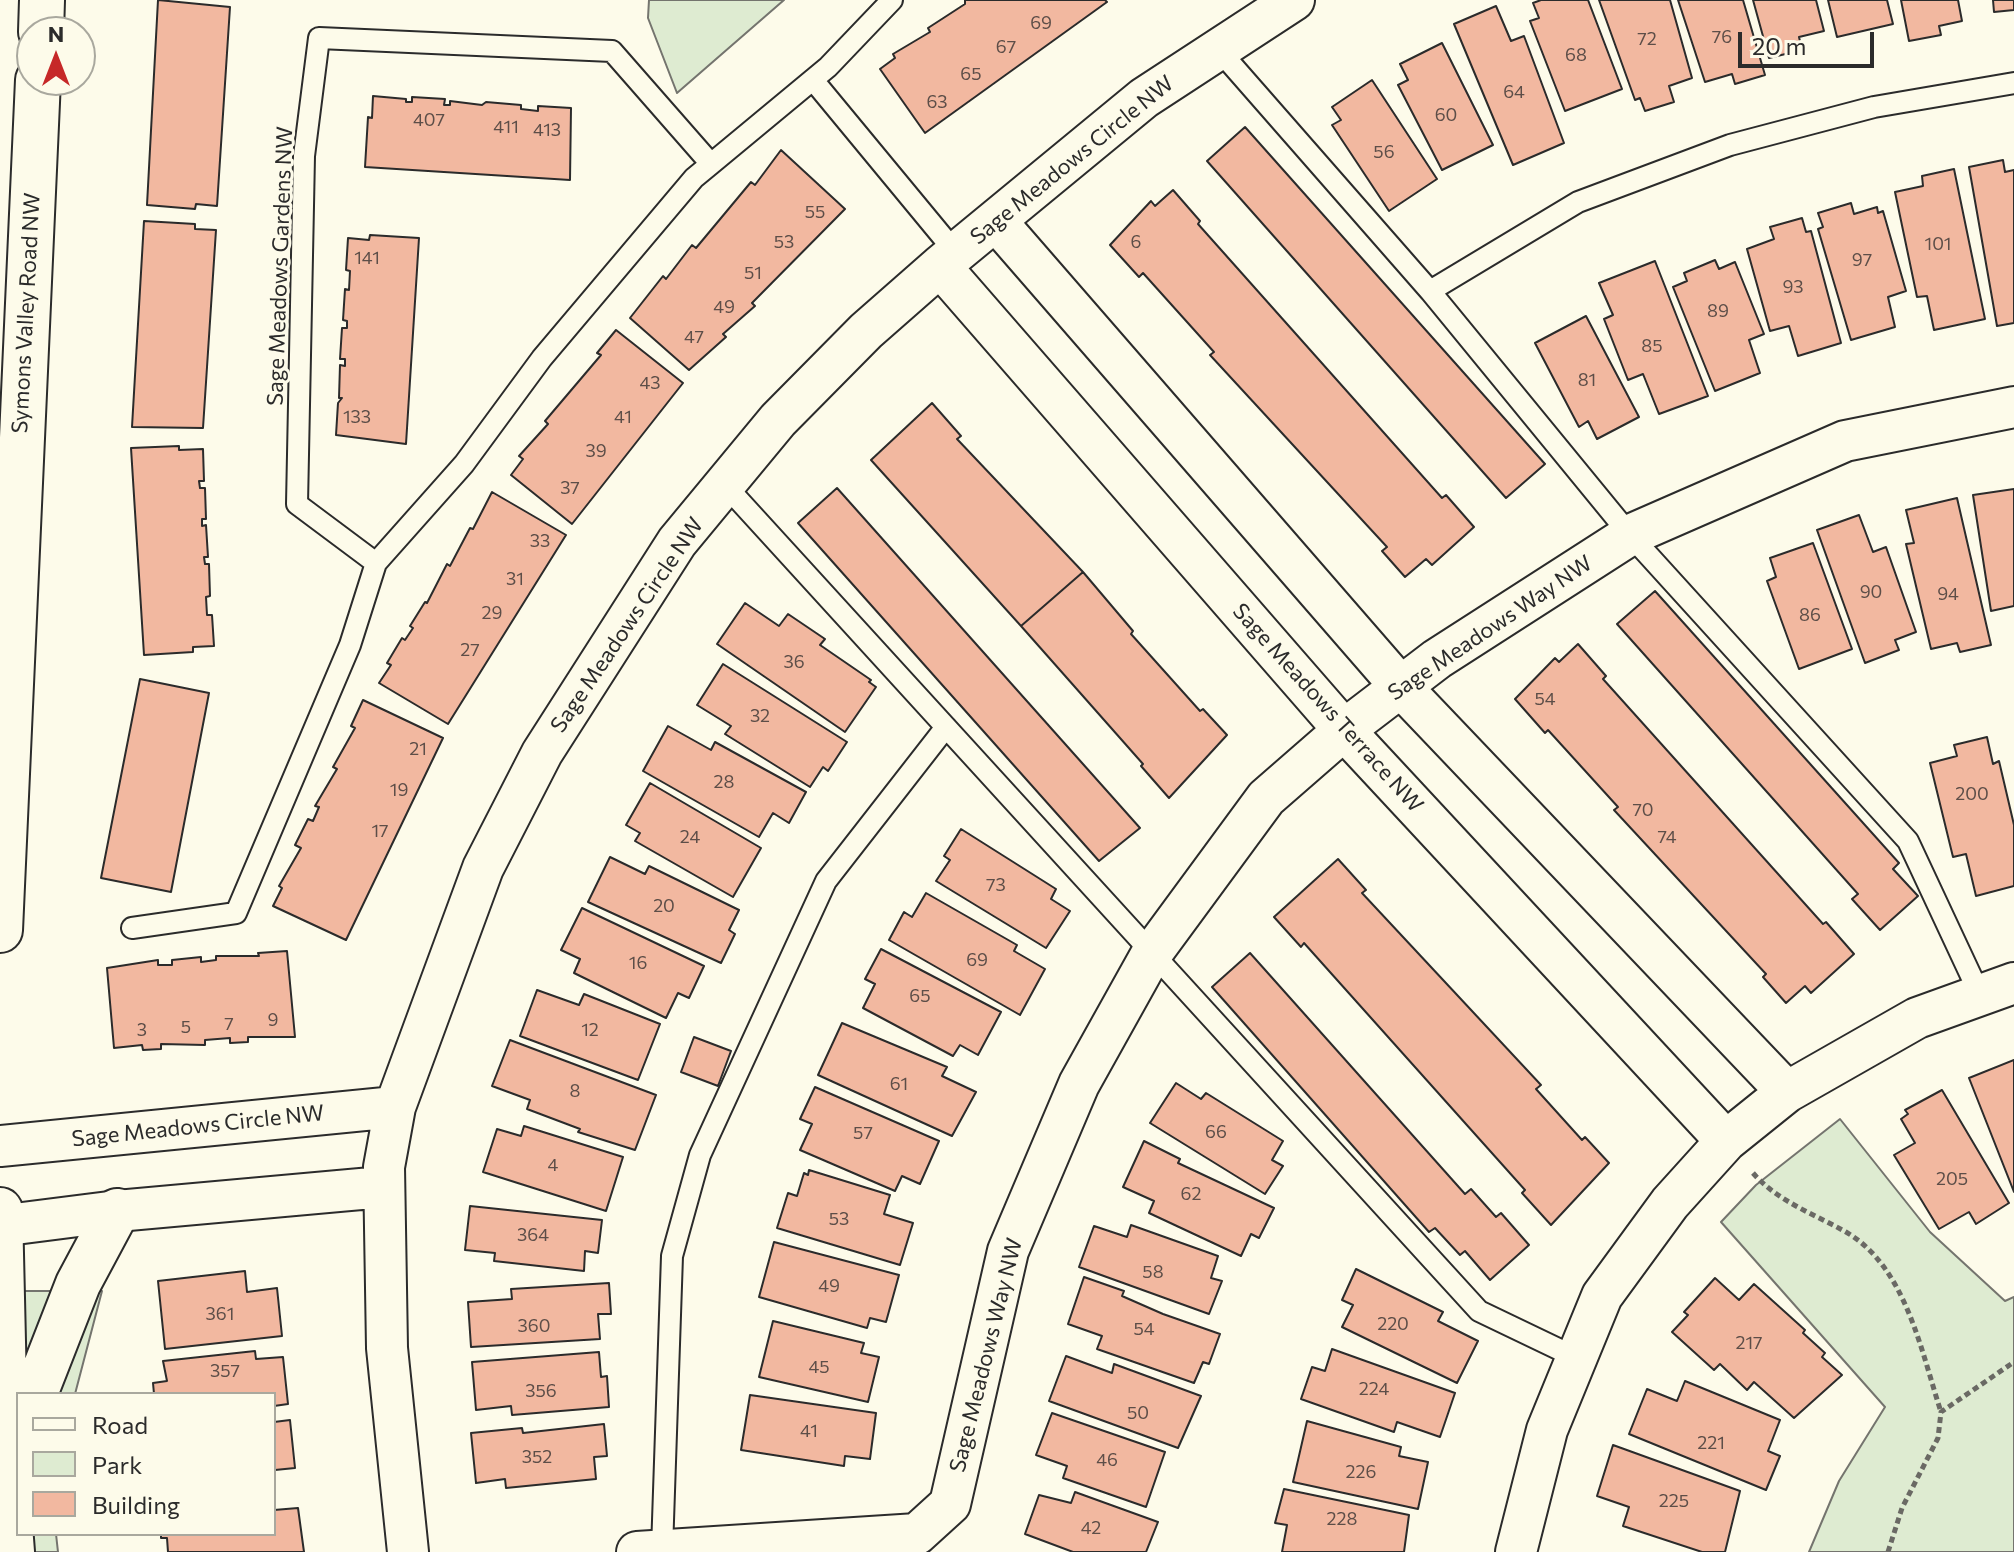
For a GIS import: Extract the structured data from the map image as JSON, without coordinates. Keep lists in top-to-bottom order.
{
  "streets": {
    "main road": ["Symons Valley Road NW"],
    "street": ["Sage Meadows Circle NW", "Sage Meadows Way NW", "Sage Meadows Terrace NW"],
    "lane": ["Sage Meadows Gardens NW"]
  },
  "crossings": [
    ["Sage Meadows Circle NW", "Sage Meadows Terrace NW"],
    ["Sage Meadows Way NW", "Sage Meadows Terrace NW"]
  ],
  "house_numbers": [
    "69",
    "76",
    "72",
    "67",
    "68",
    "65",
    "64",
    "63",
    "60",
    "407",
    "411",
    "413",
    "56",
    "55",
    "53",
    "6",
    "101",
    "141",
    "97",
    "51",
    "93",
    "49",
    "89",
    "47",
    "85",
    "81",
    "43",
    "133",
    "41",
    "39",
    "37",
    "33",
    "31",
    "90",
    "94",
    "29",
    "86",
    "27",
    "36",
    "54",
    "32",
    "21",
    "28",
    "19",
    "200",
    "70",
    "17",
    "24",
    "74",
    "73",
    "20",
    "69",
    "16",
    "65",
    "9",
    "7",
    "5",
    "3",
    "12",
    "61",
    "8",
    "66",
    "57",
    "4",
    "205",
    "62",
    "53",
    "364",
    "58",
    "49",
    "361",
    "220",
    "360",
    "54",
    "217",
    "45",
    "357",
    "224",
    "356",
    "50",
    "41",
    "221",
    "352",
    "46",
    "226",
    "225",
    "228",
    "42"
  ],
  "legend": ["Road", "Park", "Building"],
  "scale_bar": "20 m",
  "north": "top"
}
